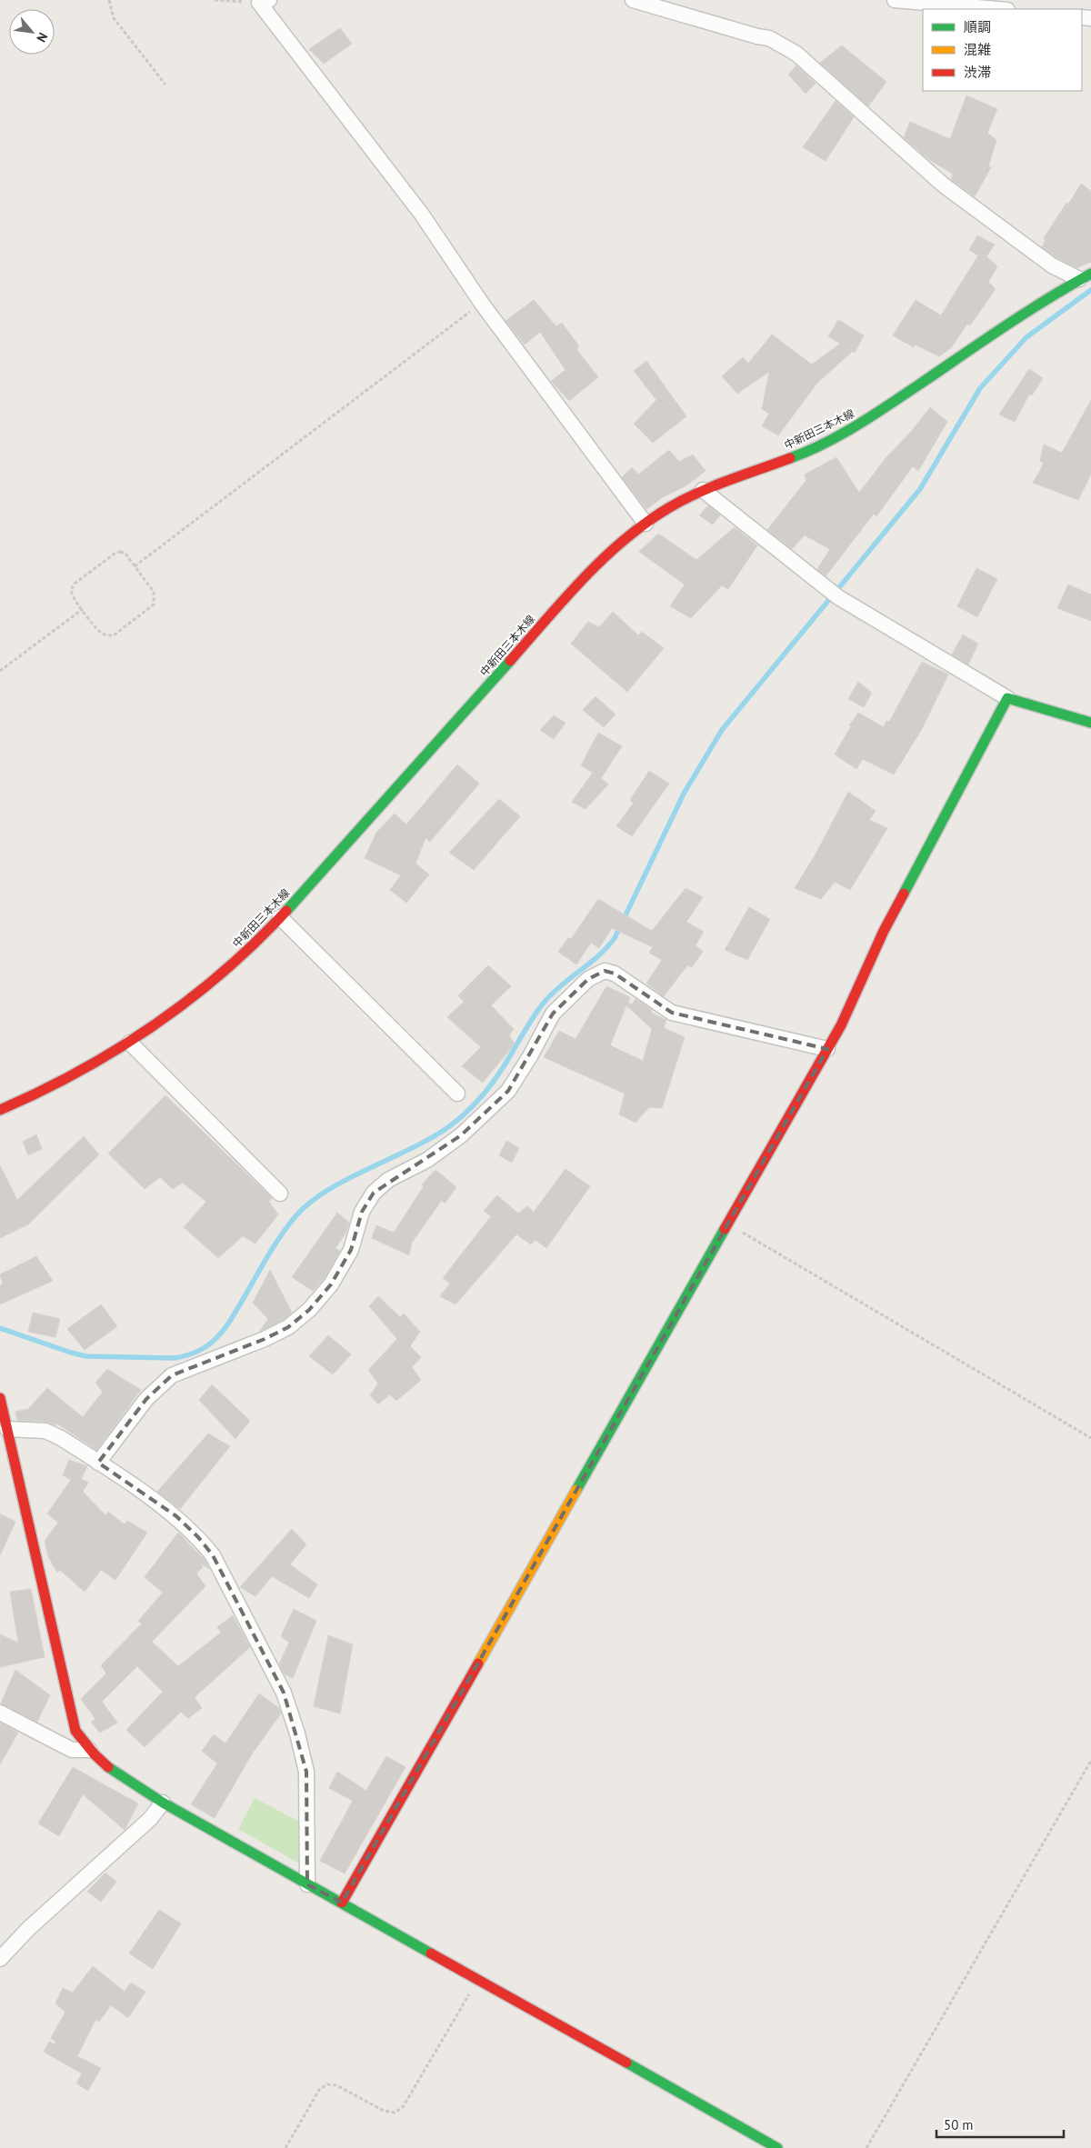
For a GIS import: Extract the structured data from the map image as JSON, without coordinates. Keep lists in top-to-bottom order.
{
  "streets": {
    "street": ["中新田三本木線"]
  },
  "legend": ["順調", "混雑", "渋滞"],
  "scale_bar": "50 m",
  "north": "bottom right"
}
